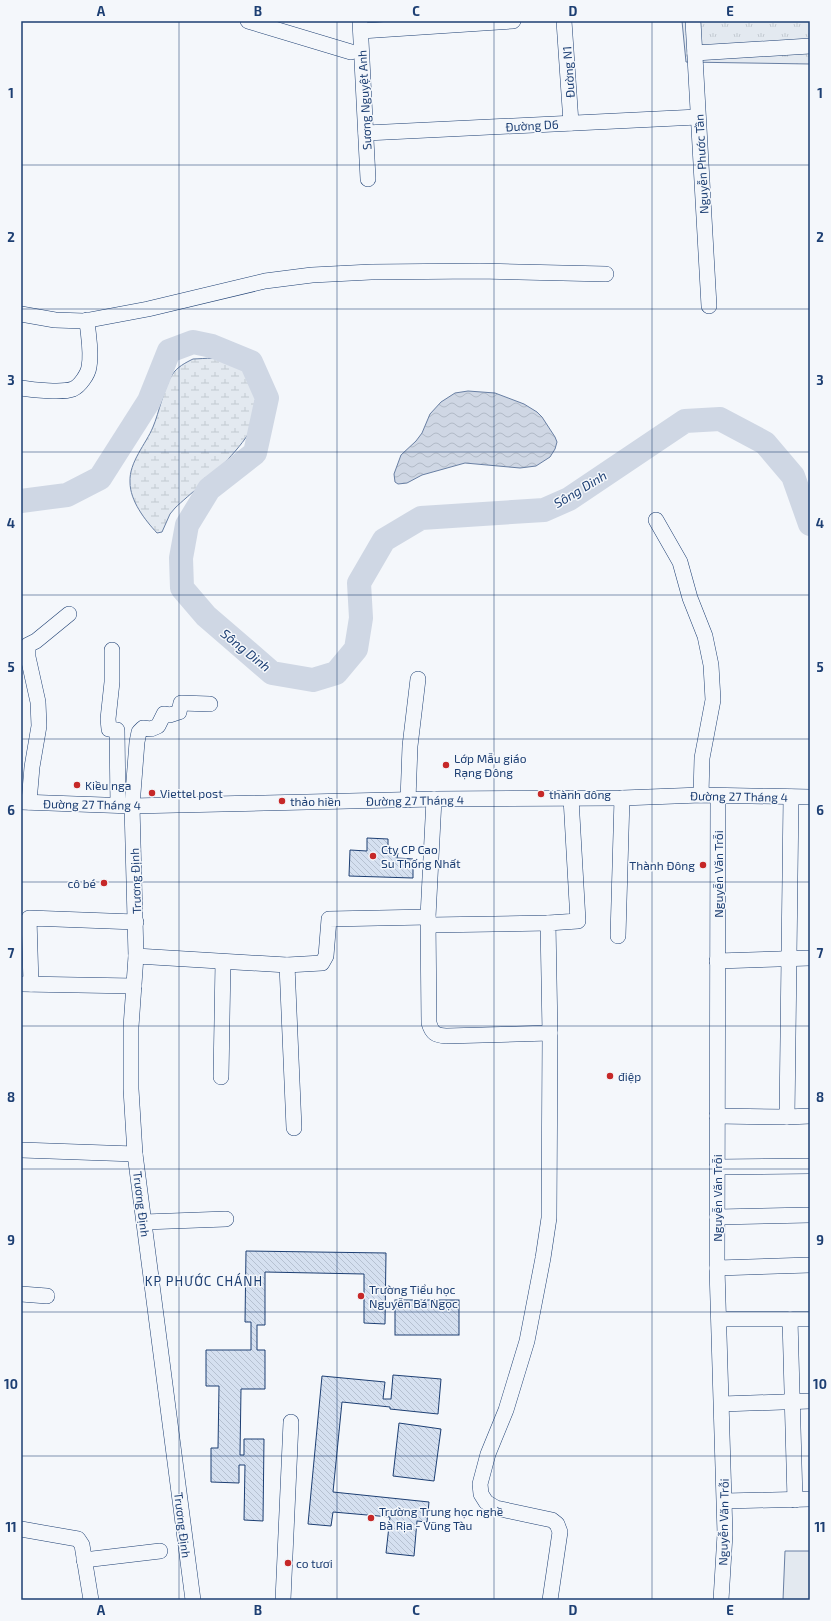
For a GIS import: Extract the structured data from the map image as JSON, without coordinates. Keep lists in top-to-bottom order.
{
  "streets": {
    "street": [
      "Đường N1",
      "Sương Nguyệt Anh",
      "Đường D6",
      "Nguyễn Phước Tần",
      "Đường 27 Tháng 4",
      "Nguyễn Văn Trỗi",
      "Trương Định"
    ]
  },
  "crossings": [
    ["Đường N1", "Đường D6"],
    ["Sương Nguyệt Anh", "Đường D6"],
    ["Đường D6", "Nguyễn Phước Tần"],
    ["Đường 27 Tháng 4", "Nguyễn Văn Trỗi"],
    ["Đường 27 Tháng 4", "Trương Định"]
  ],
  "districts": ["KP PHƯỚC CHÁNH"],
  "water": ["Sông Dinh"],
  "places": [
    "Lớp Mẫu giáo Rạng Đông",
    "Kiều nga",
    "Viettel post",
    "thành đông",
    "thảo hiền",
    "Cty CP Cao Su Thống Nhất",
    "Thành Đông",
    "cô bé",
    "điệp",
    "Trường Tiểu học Nguyễn Bá Ngọc",
    "Trường Trung học nghề Bà Rịa - Vũng Tàu",
    "co tươi"
  ],
  "grid": {
    "columns": [
      "A",
      "B",
      "C",
      "D",
      "E"
    ],
    "rows": [
      "1",
      "2",
      "3",
      "4",
      "5",
      "6",
      "7",
      "8",
      "9",
      "10",
      "11"
    ]
  }
}
